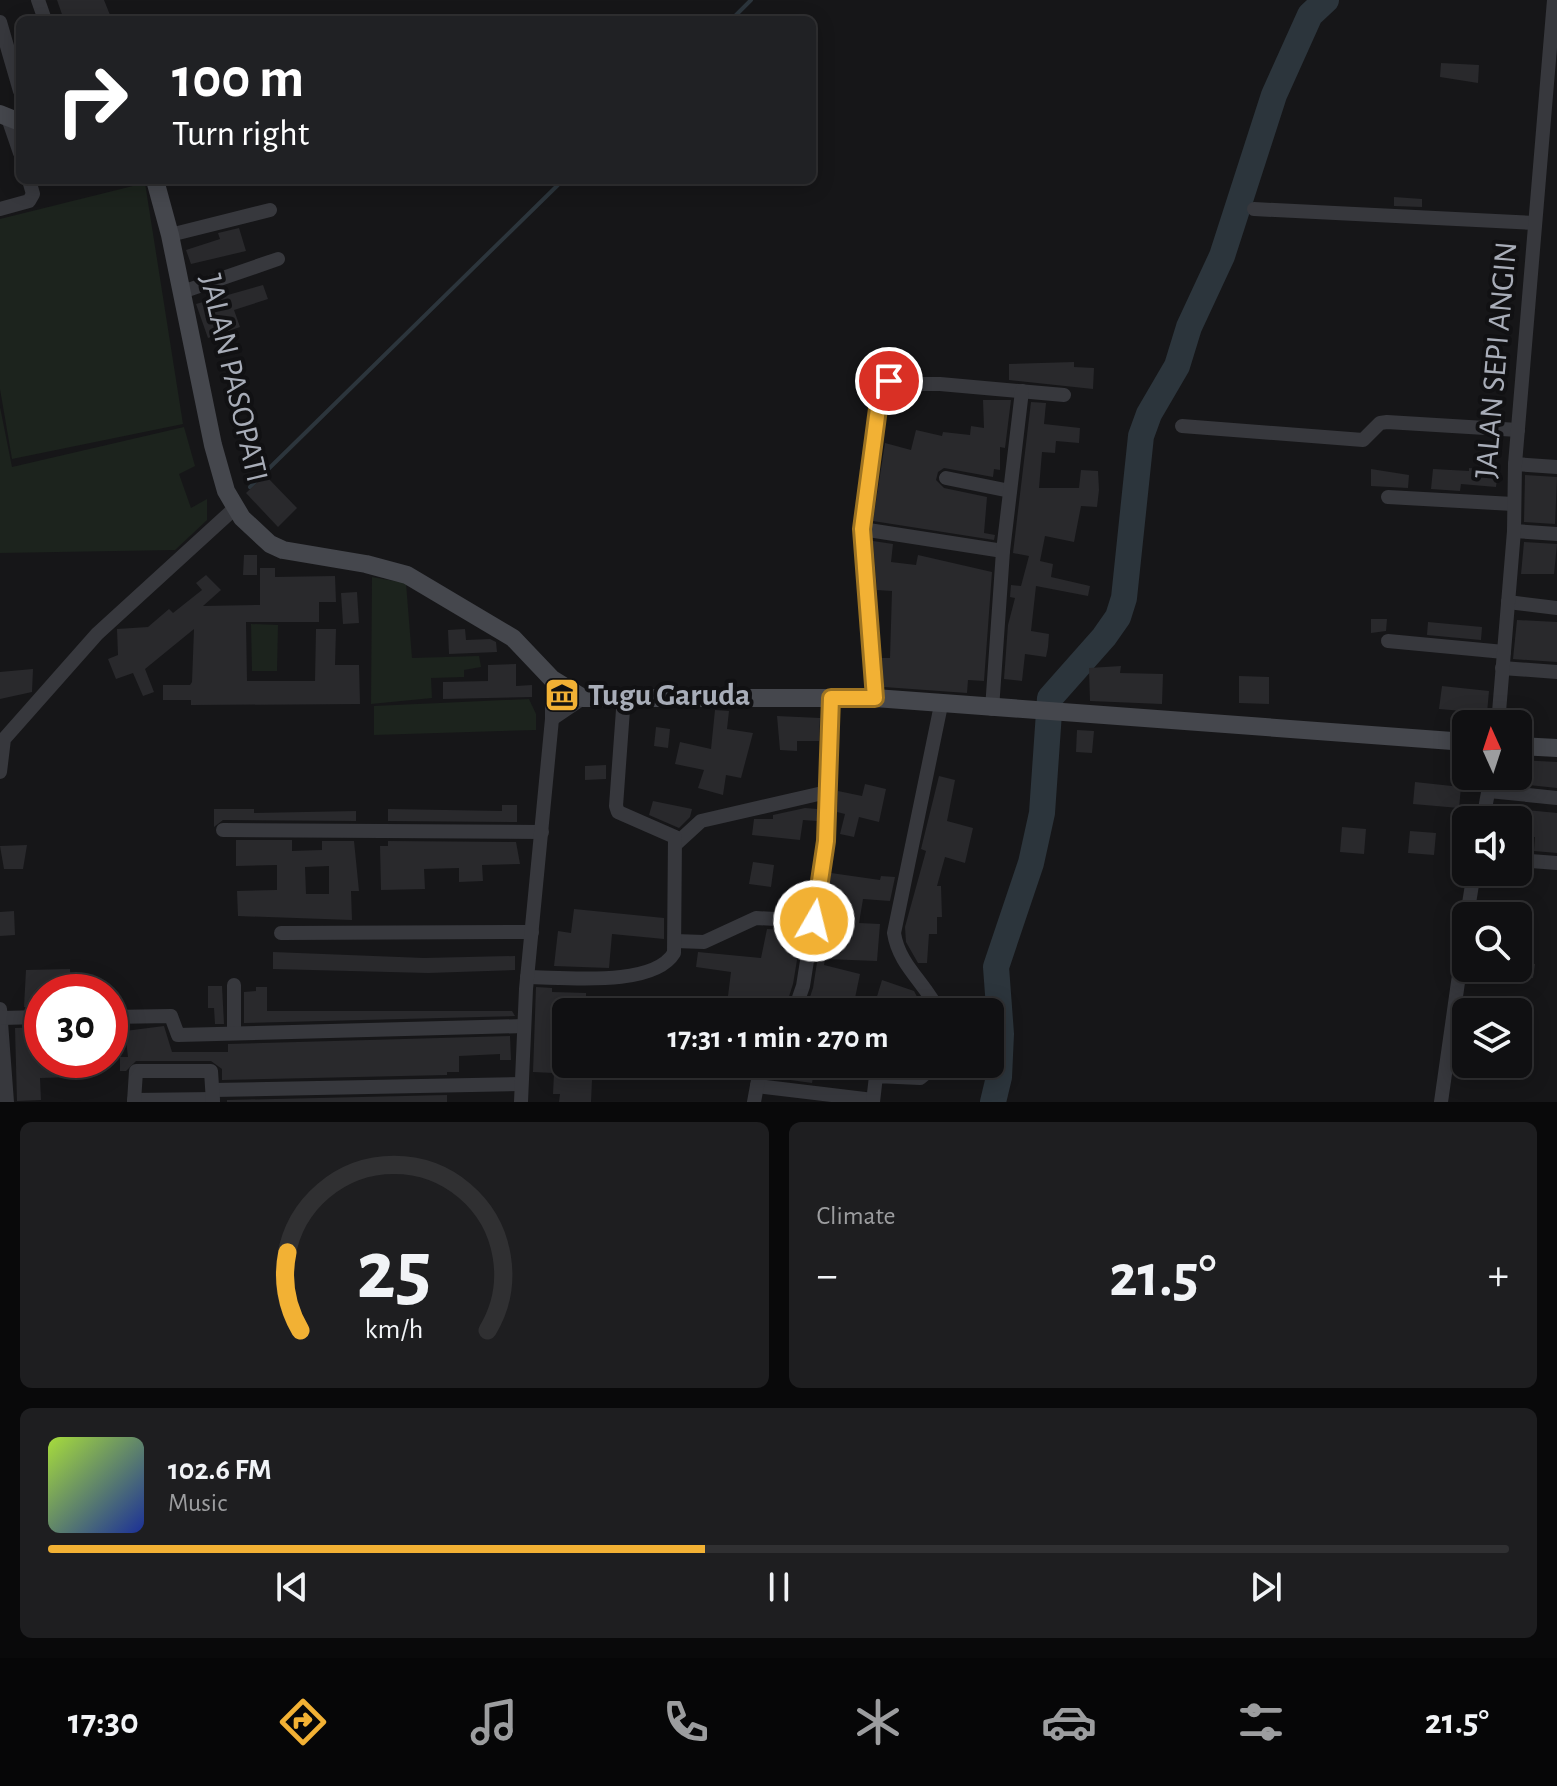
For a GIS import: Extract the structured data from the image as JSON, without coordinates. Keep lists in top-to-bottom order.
{
  "streets": {
    "street": ["JALAN SEPI ANGIN", "JALAN PASOPATI"]
  },
  "places": {
    "museum": ["Tugu Garuda"]
  },
  "north": "top",
  "page": {
    "turn": ["100 m", "Turn right"],
    "limit": "30",
    "trip": "17:31 · 1 min · 270 m",
    "tile": "Climate",
    "heat": ["−", "21.5°", "+"],
    "song": ["102.6 FM", "Music"],
    "tabs": ["17:30", "21.5°"],
    "gauge": ["25", "km/h"]
  }
}
